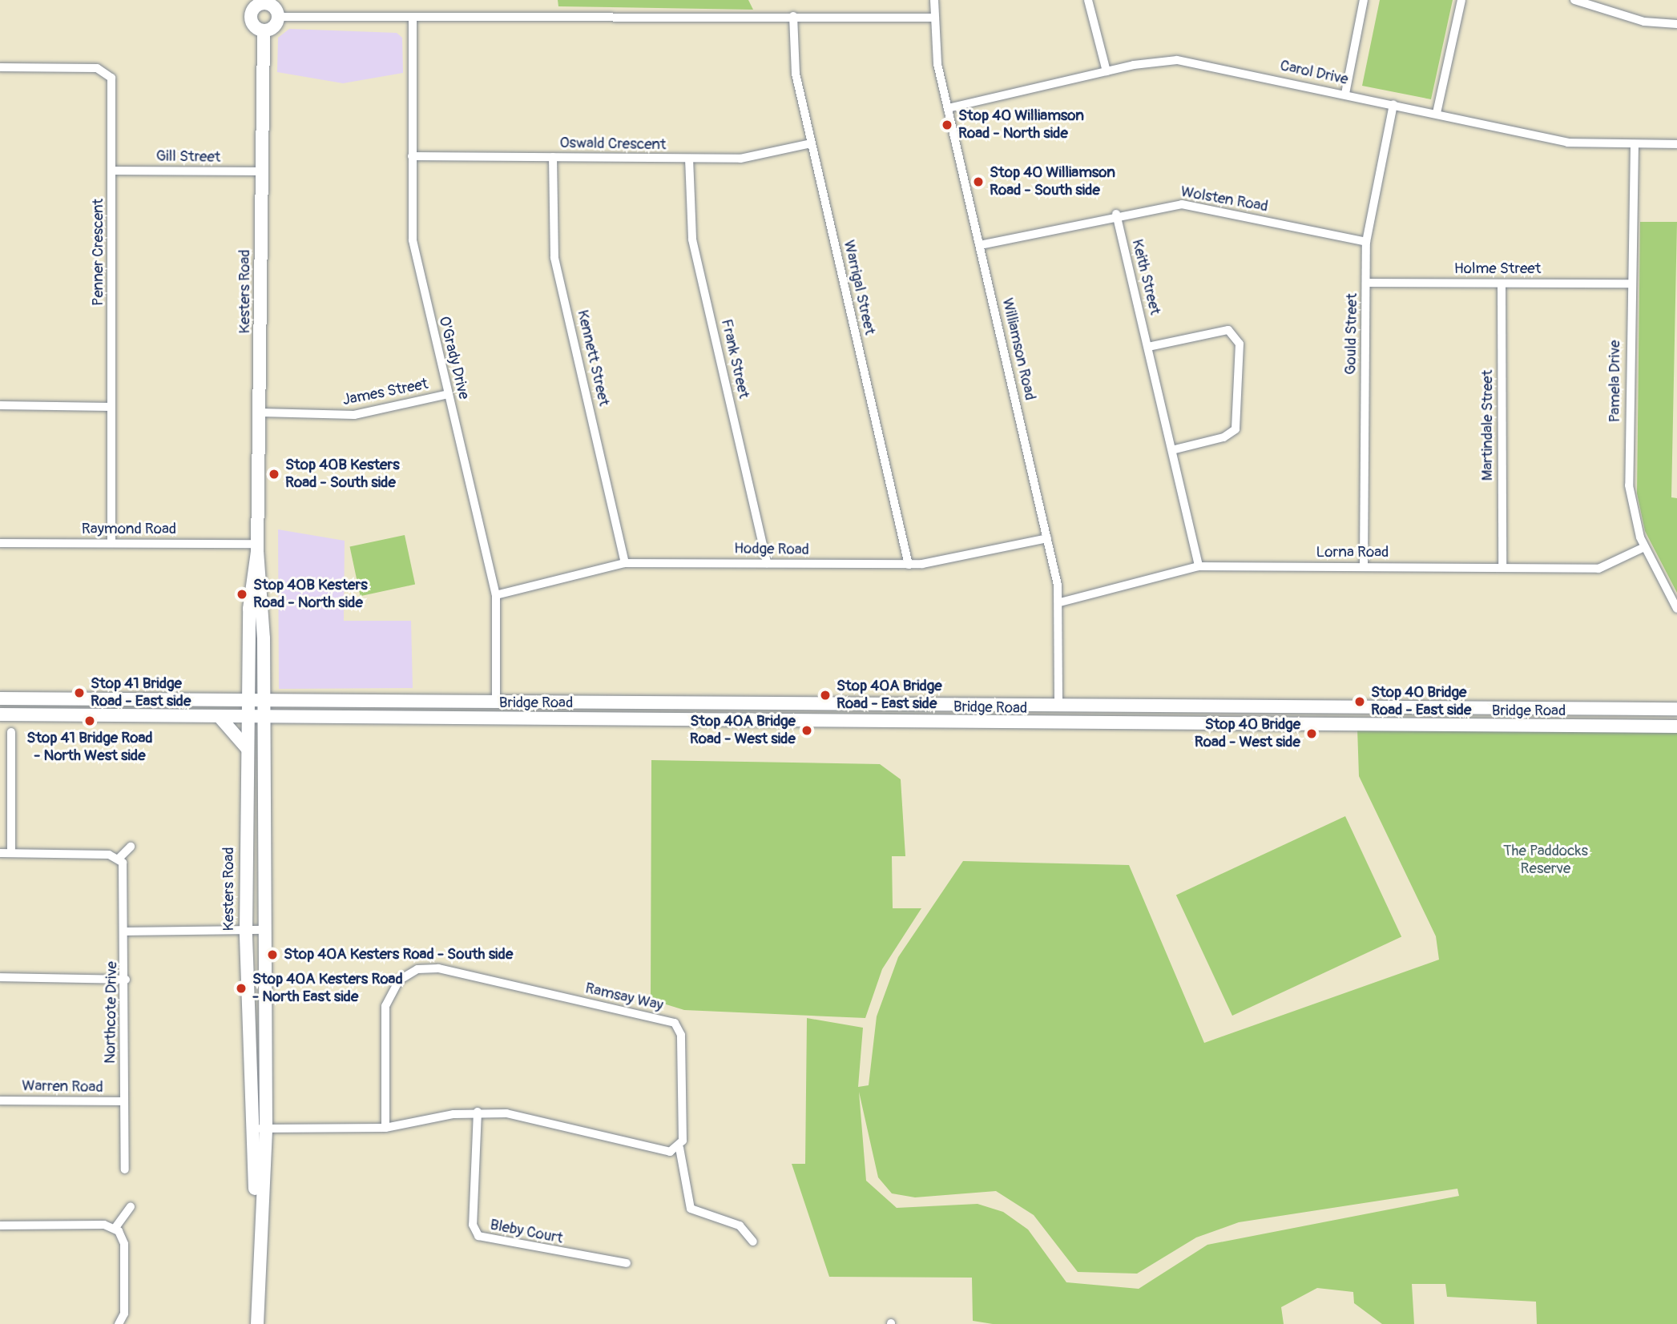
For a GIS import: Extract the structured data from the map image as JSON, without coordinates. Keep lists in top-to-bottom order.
{
  "streets": {
    "main road": ["Kesters Road", "Bridge Road"],
    "street": [
      "Carol Drive",
      "Oswald Crescent",
      "Gill Street",
      "Wolsten Road",
      "Penner Crescent",
      "Holme Street",
      "Keith Street",
      "Warrigal Street",
      "Gould Street",
      "Williamson Road",
      "O'Grady Drive",
      "Kennett Street",
      "Frank Street",
      "Pamela Drive",
      "James Street",
      "Martindale Street",
      "Raymond Road",
      "Hodge Road",
      "Lorna Road",
      "Ramsay Way",
      "Northcote Drive",
      "Warren Road",
      "Bleby Court"
    ]
  },
  "crossings": [
    ["Carol Drive", "Gould Street"],
    ["Carol Drive", "Williamson Road"],
    ["Carol Drive", "Pamela Drive"],
    ["Oswald Crescent", "Warrigal Street"],
    ["Oswald Crescent", "O'Grady Drive"],
    ["Oswald Crescent", "Kennett Street"],
    ["Oswald Crescent", "Frank Street"],
    ["Gill Street", "Penner Crescent"],
    ["Gill Street", "Kesters Road"],
    ["Wolsten Road", "Keith Street"],
    ["Wolsten Road", "Gould Street"],
    ["Wolsten Road", "Williamson Road"],
    ["Penner Crescent", "Raymond Road"],
    ["Holme Street", "Gould Street"],
    ["Holme Street", "Pamela Drive"],
    ["Holme Street", "Martindale Street"],
    ["Keith Street", "Lorna Road"],
    ["Warrigal Street", "Hodge Road"],
    ["Kesters Road", "James Street"],
    ["Kesters Road", "Raymond Road"],
    ["Kesters Road", "Bridge Road"],
    ["Gould Street", "Lorna Road"],
    ["Williamson Road", "Hodge Road"],
    ["Williamson Road", "Lorna Road"],
    ["Williamson Road", "Bridge Road"],
    ["O'Grady Drive", "James Street"],
    ["O'Grady Drive", "Hodge Road"],
    ["O'Grady Drive", "Bridge Road"],
    ["Kennett Street", "Hodge Road"],
    ["Frank Street", "Hodge Road"],
    ["Pamela Drive", "Lorna Road"],
    ["Martindale Street", "Lorna Road"],
    ["Northcote Drive", "Warren Road"]
  ],
  "parks": ["The Paddocks Reserve"],
  "places": [
    "Stop 40 Williamson Road - North side",
    "Stop 40 Williamson Road - South side",
    "Stop 40B Kesters Road - South side",
    "Stop 40B Kesters Road - North side",
    "Stop 41 Bridge Road - East side",
    "Stop 40A Bridge Road - East side",
    "Stop 40 Bridge Road - East side",
    "Stop 41 Bridge Road - North West side",
    "Stop 40A Bridge Road - West side",
    "Stop 40 Bridge Road - West side",
    "Stop 40A Kesters Road - South side",
    "Stop 40A Kesters Road - North East side"
  ]
}
